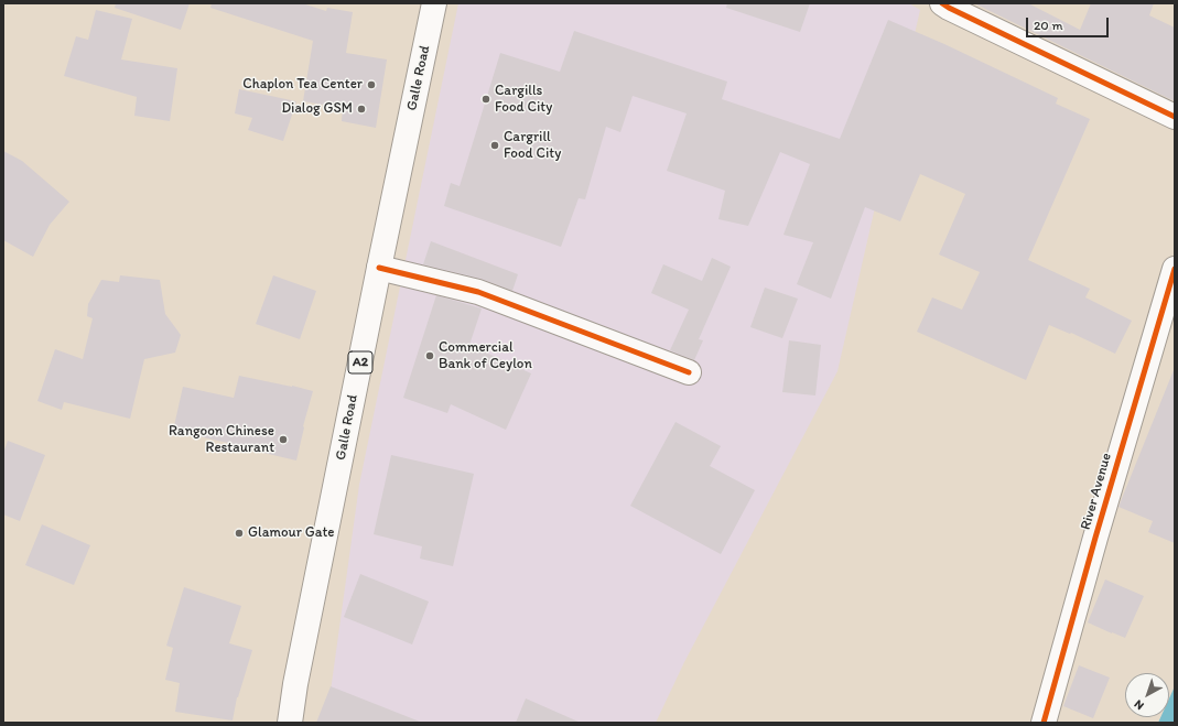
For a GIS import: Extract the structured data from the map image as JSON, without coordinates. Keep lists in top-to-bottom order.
{
  "streets": {
    "main road": ["Galle Road", "A2", "River Avenue"]
  },
  "places": [
    "Chaplon Tea Center",
    "Cargills Food City",
    "Dialog GSM",
    "Cargrill Food City",
    "Commercial Bank of Ceylon",
    "Rangoon Chinese Restaurant",
    "Glamour Gate"
  ],
  "scale_bar": "20 m",
  "north": "bottom left"
}
